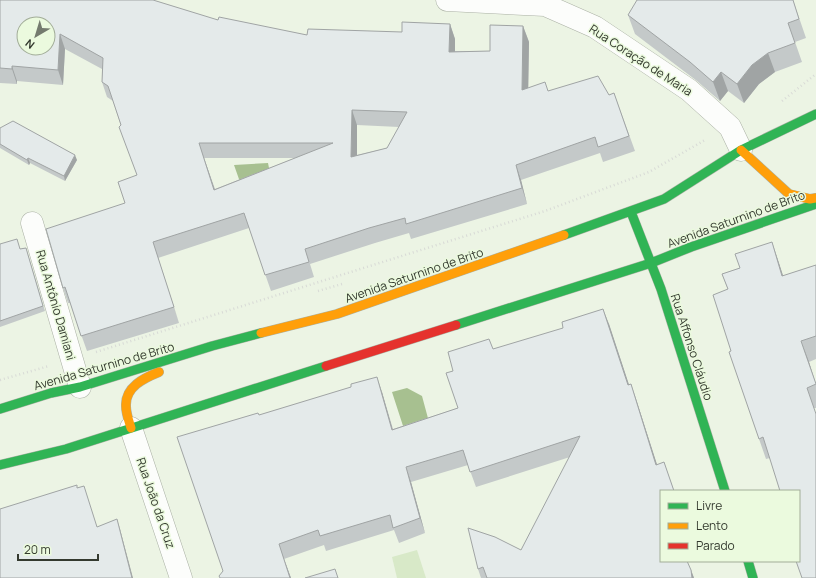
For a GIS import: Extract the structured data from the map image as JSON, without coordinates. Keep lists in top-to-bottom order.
{
  "streets": {
    "main road": ["Avenida Saturnino de Brito", "Rua Affonso Cláudio"],
    "street": ["Rua Coração de Maria", "Rua Antônio Damiani", "Rua João da Cruz"]
  },
  "crossings": [
    ["Rua Coração de Maria", "Avenida Saturnino de Brito"],
    ["Avenida Saturnino de Brito", "Rua Antônio Damiani"],
    ["Avenida Saturnino de Brito", "Rua Affonso Cláudio"],
    ["Avenida Saturnino de Brito", "Rua João da Cruz"]
  ],
  "legend": ["Livre", "Lento", "Parado"],
  "scale_bar": "20 m",
  "north": "bottom left"
}
